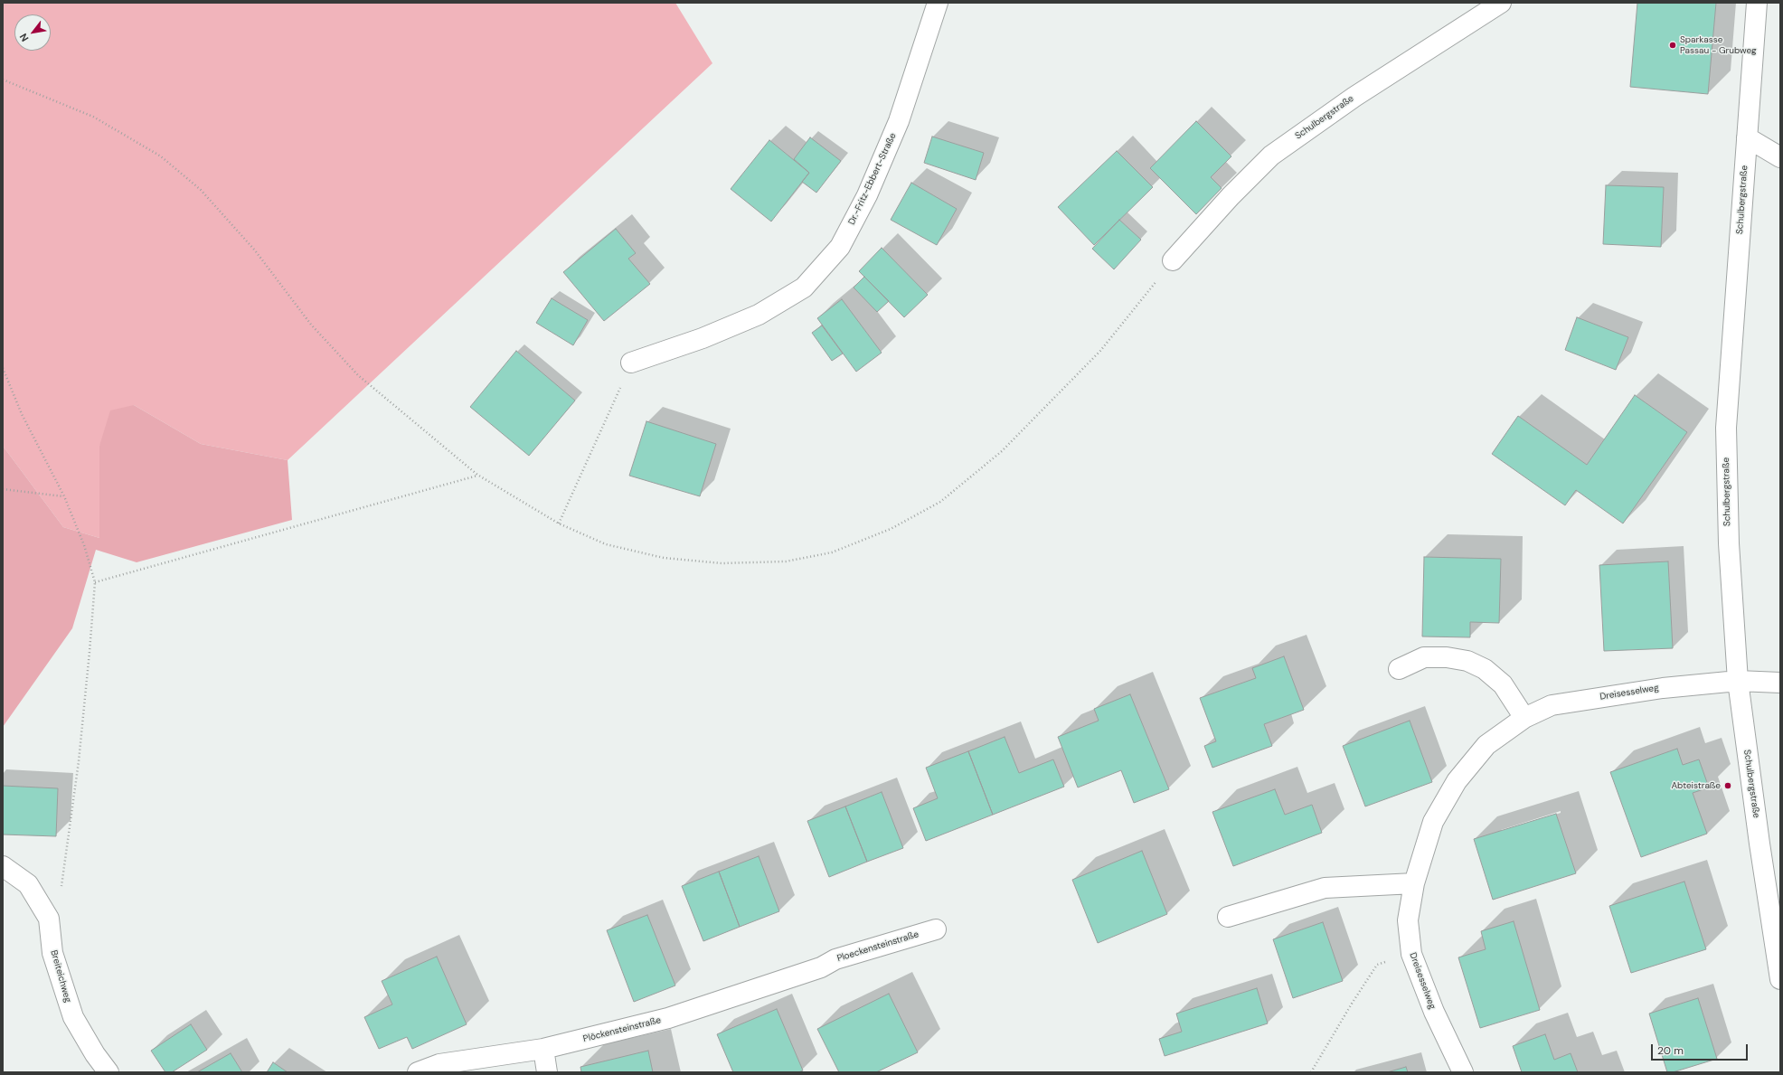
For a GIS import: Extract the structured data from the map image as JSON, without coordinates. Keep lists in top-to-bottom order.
{
  "streets": {
    "street": [
      "Schulbergstraße",
      "Dr.-Fritz-Ebbert-Straße",
      "Dreisesselweg",
      "Ploeckensteinstraße",
      "Breiteichweg",
      "Plöckensteinstraße"
    ]
  },
  "crossings": [
    ["Schulbergstraße", "Dreisesselweg"],
    ["Ploeckensteinstraße", "Plöckensteinstraße"]
  ],
  "places": ["Sparkasse Passau - Grubweg", "Abteistraße"],
  "scale_bar": "20 m",
  "north": "bottom left"
}
